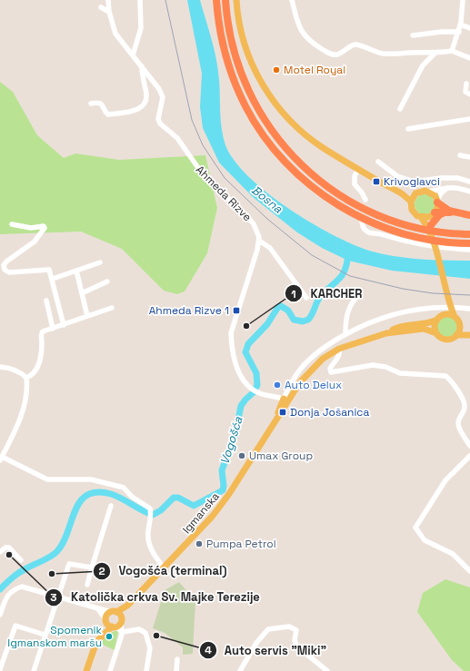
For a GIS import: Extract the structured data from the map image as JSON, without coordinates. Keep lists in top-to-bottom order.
{
  "streets": {
    "main road": ["Igmanska"],
    "street": ["Ahmeda Rizve"]
  },
  "water": ["Bosna", "Vogošća"],
  "places": {
    "other": [
      "Motel Royal",
      "KARCHER",
      "Auto Delux",
      "Umax Group",
      "Pumpa Petrol",
      "Katolička crkva Sv. Majke Terezije",
      "Vogošća (terminal)",
      "Auto servis \"Miki\"",
      "Spomenik Igmanskom maršu"
    ],
    "transit": ["Krivoglavci", "Ahmeda Rizve 1", "Donja Jošanica"]
  }
}
